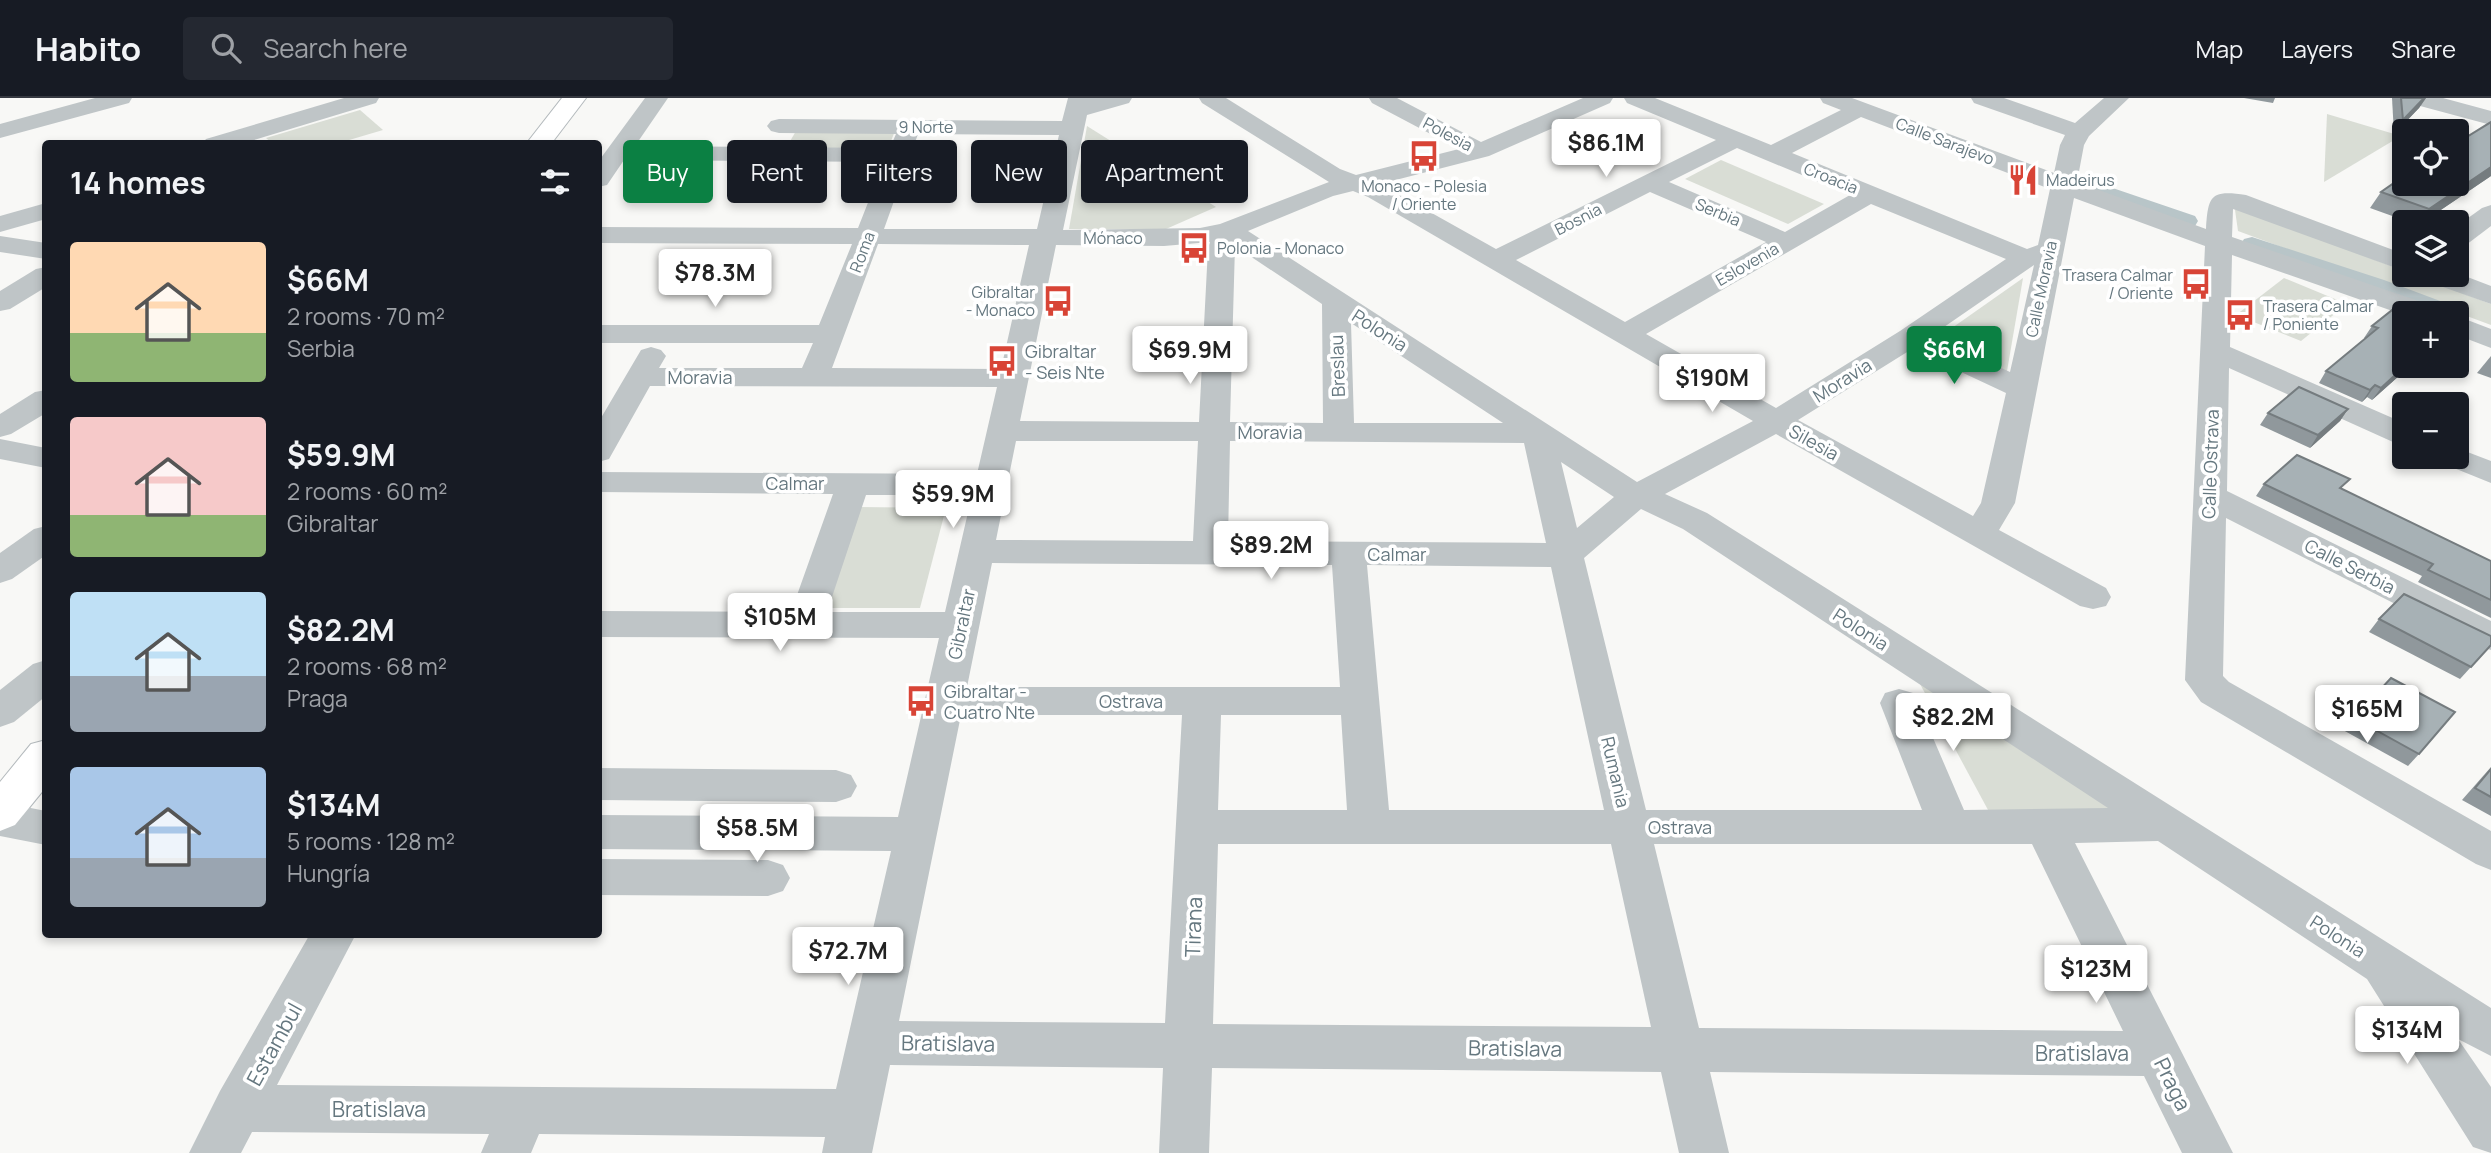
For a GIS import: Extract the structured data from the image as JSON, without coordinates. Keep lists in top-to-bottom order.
{
  "streets": {
    "street": [
      "9 Norte",
      "Polesia",
      "Calle Sarajevo",
      "Croacia",
      "Serbia",
      "Bosnia",
      "Mónaco",
      "Roma",
      "Eslovenia",
      "Calle Moravia",
      "Polonia",
      "Breslau",
      "Moravia",
      "Silesia",
      "Calle Ostrava",
      "Calmar",
      "Calle Serbia",
      "Gibraltar",
      "Ostrava",
      "Rumania",
      "Tirana",
      "Bratislava",
      "Estambul",
      "Praga"
    ]
  },
  "crossings": [
    ["9 Norte", "Gibraltar"],
    ["Polesia", "Mónaco"],
    ["Calle Sarajevo", "Calle Moravia"],
    ["Calle Sarajevo", "Calle Ostrava"],
    ["Croacia", "Bosnia"],
    ["Croacia", "Eslovenia"],
    ["Croacia", "Calle Moravia"],
    ["Croacia", "Moravia"],
    ["Serbia", "Bosnia"],
    ["Serbia", "Eslovenia"],
    ["Bosnia", "Silesia"],
    ["Mónaco", "Roma"],
    ["Mónaco", "Polonia"],
    ["Mónaco", "Silesia"],
    ["Mónaco", "Gibraltar"],
    ["Roma", "Moravia"],
    ["Eslovenia", "Silesia"],
    ["Calle Moravia", "Moravia"],
    ["Calle Moravia", "Silesia"],
    ["Polonia", "Breslau"],
    ["Polonia", "Moravia"],
    ["Polonia", "Ostrava"],
    ["Polonia", "Rumania"],
    ["Breslau", "Moravia"],
    ["Moravia", "Silesia"],
    ["Moravia", "Calmar"],
    ["Moravia", "Gibraltar"],
    ["Moravia", "Rumania"],
    ["Calle Ostrava", "Calle Serbia"],
    ["Calmar", "Gibraltar"],
    ["Calmar", "Rumania"],
    ["Gibraltar", "Ostrava"],
    ["Gibraltar", "Bratislava"],
    ["Ostrava", "Rumania"],
    ["Ostrava", "Tirana"],
    ["Ostrava", "Praga"],
    ["Rumania", "Bratislava"],
    ["Tirana", "Bratislava"],
    ["Bratislava", "Estambul"],
    ["Bratislava", "Praga"]
  ],
  "places": {
    "bus stop": [
      "Monaco - Polesia / Oriente",
      "Polonia - Monaco",
      "Trasera Calmar / Oriente",
      "Gibraltar - Monaco",
      "Trasera Calmar / Poniente",
      "Gibraltar - Seis Nte",
      "Gibraltar - Cuatro Nte"
    ],
    "restaurant": ["Madeirus"]
  },
  "page": {
    "header": "Habito",
    "search": "Search here",
    "nav": ["Map", "Layers", "Share"],
    "map_buttons": ["+", "−"],
    "price": [
      "$86.1M",
      "$78.3M",
      "$69.9M",
      "$66M",
      "$190M",
      "$59.9M",
      "$89.2M",
      "$105M",
      "$165M",
      "$82.2M",
      "$58.5M",
      "$72.7M",
      "$123M",
      "$134M"
    ],
    "chip": [
      "Buy",
      "Rent",
      "Filters",
      "New",
      "Apartment"
    ],
    "heading": "14 homes",
    "list": [
      {
        "name": "$66M",
        "note": "2 rooms · 70 m² · Serbia"
      },
      {
        "name": "$59.9M",
        "note": "2 rooms · 60 m² · Gibraltar"
      },
      {
        "name": "$82.2M",
        "note": "2 rooms · 68 m² · Praga"
      },
      {
        "name": "$134M",
        "note": "5 rooms · 128 m² · Hungría"
      }
    ]
  }
}
